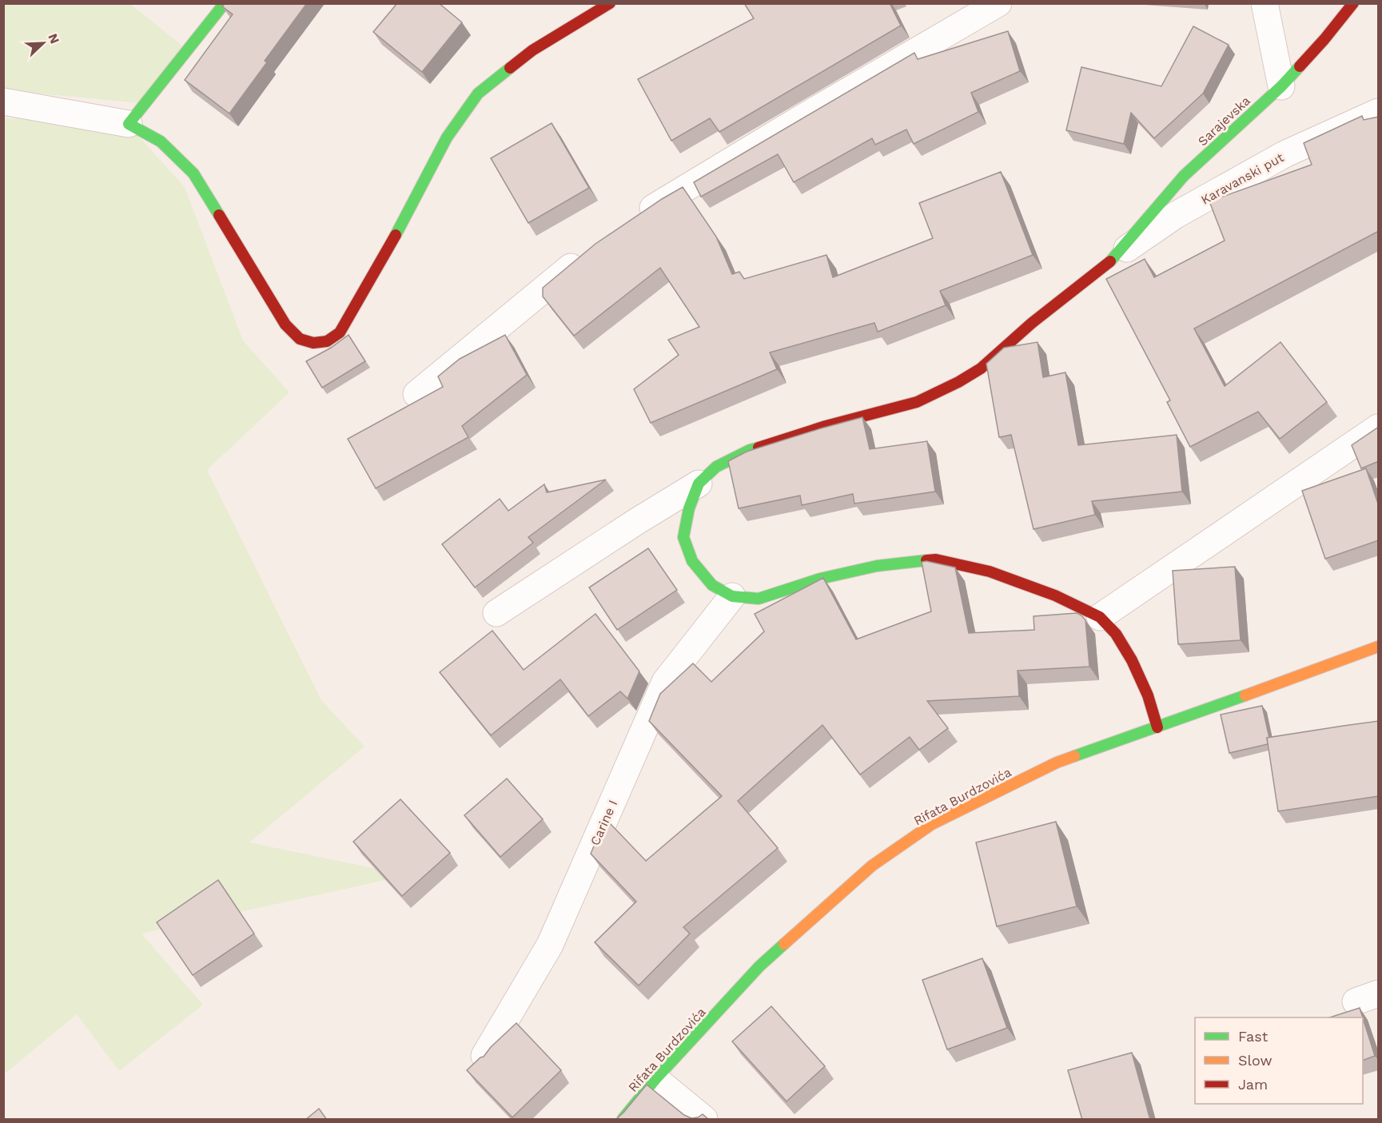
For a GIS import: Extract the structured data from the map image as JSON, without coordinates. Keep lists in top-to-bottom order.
{
  "streets": {
    "street": [
      "Sarajevska",
      "Karavanski put",
      "Rifata Burdzovića",
      "Carine I"
    ]
  },
  "crossings": [
    ["Sarajevska", "Karavanski put"]
  ],
  "legend": ["Fast", "Slow", "Jam"],
  "north": "top right"
}
